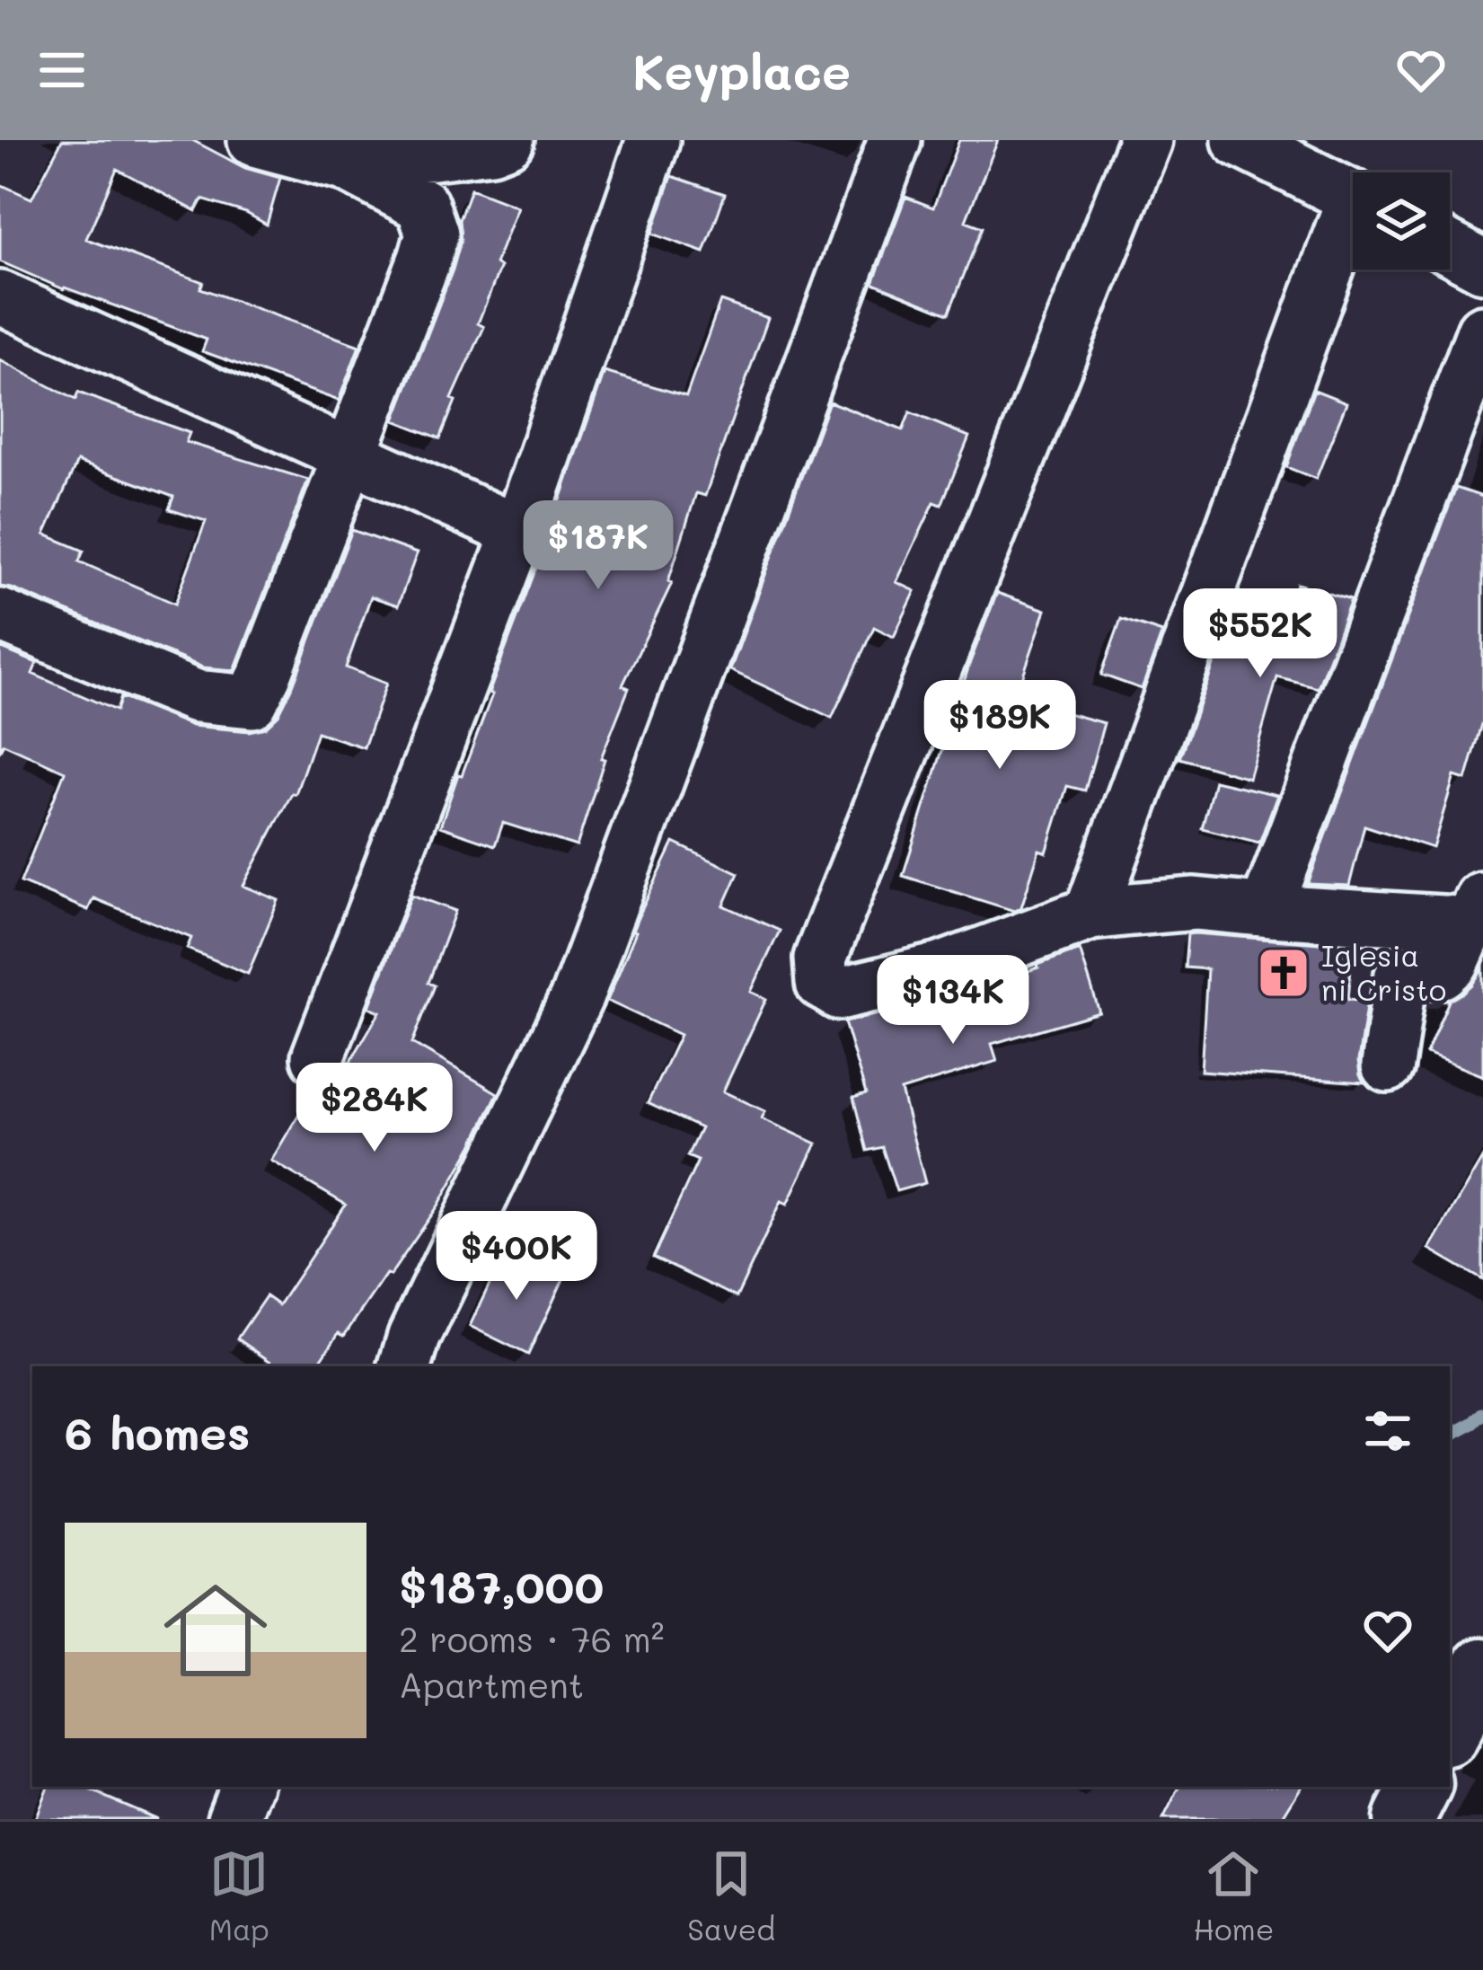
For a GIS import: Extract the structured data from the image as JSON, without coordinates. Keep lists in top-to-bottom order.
{
  "places": {
    "church": ["Iglesia ni Cristo"]
  },
  "page": {
    "header": "Keyplace",
    "price": [
      "$187K",
      "$552K",
      "$189K",
      "$134K",
      "$284K",
      "$400K"
    ],
    "heading": "6 homes",
    "list": [
      {
        "name": "$187,000",
        "note": "2 rooms · 76 m² · Apartment"
      }
    ],
    "tabs": ["Map", "Saved", "Home"]
  }
}
